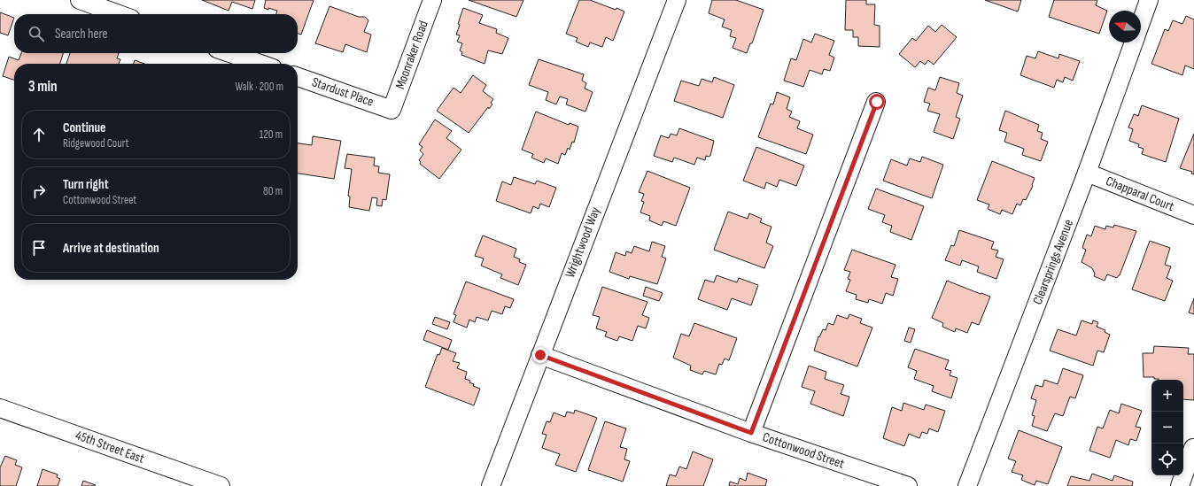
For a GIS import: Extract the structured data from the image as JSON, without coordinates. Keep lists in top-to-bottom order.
{
  "streets": {
    "street": [
      "Moonraker Road",
      "Stardust Place",
      "Chapparal Court",
      "Wrightwood Way",
      "Clearsprings Avenue",
      "45th Street East",
      "Cottonwood Street"
    ]
  },
  "crossings": [
    ["Moonraker Road", "Stardust Place"],
    ["Chapparal Court", "Clearsprings Avenue"],
    ["Wrightwood Way", "Cottonwood Street"]
  ],
  "north": "left",
  "page": {
    "search": "Search here",
    "heading": ["3 min", "Walk · 200 m"],
    "list": [
      ["Continue", "Ridgewood Court", "120 m"],
      ["Turn right", "Cottonwood Street", "80 m"],
      "Arrive at destination"
    ],
    "map_buttons": ["+", "−"]
  }
}
